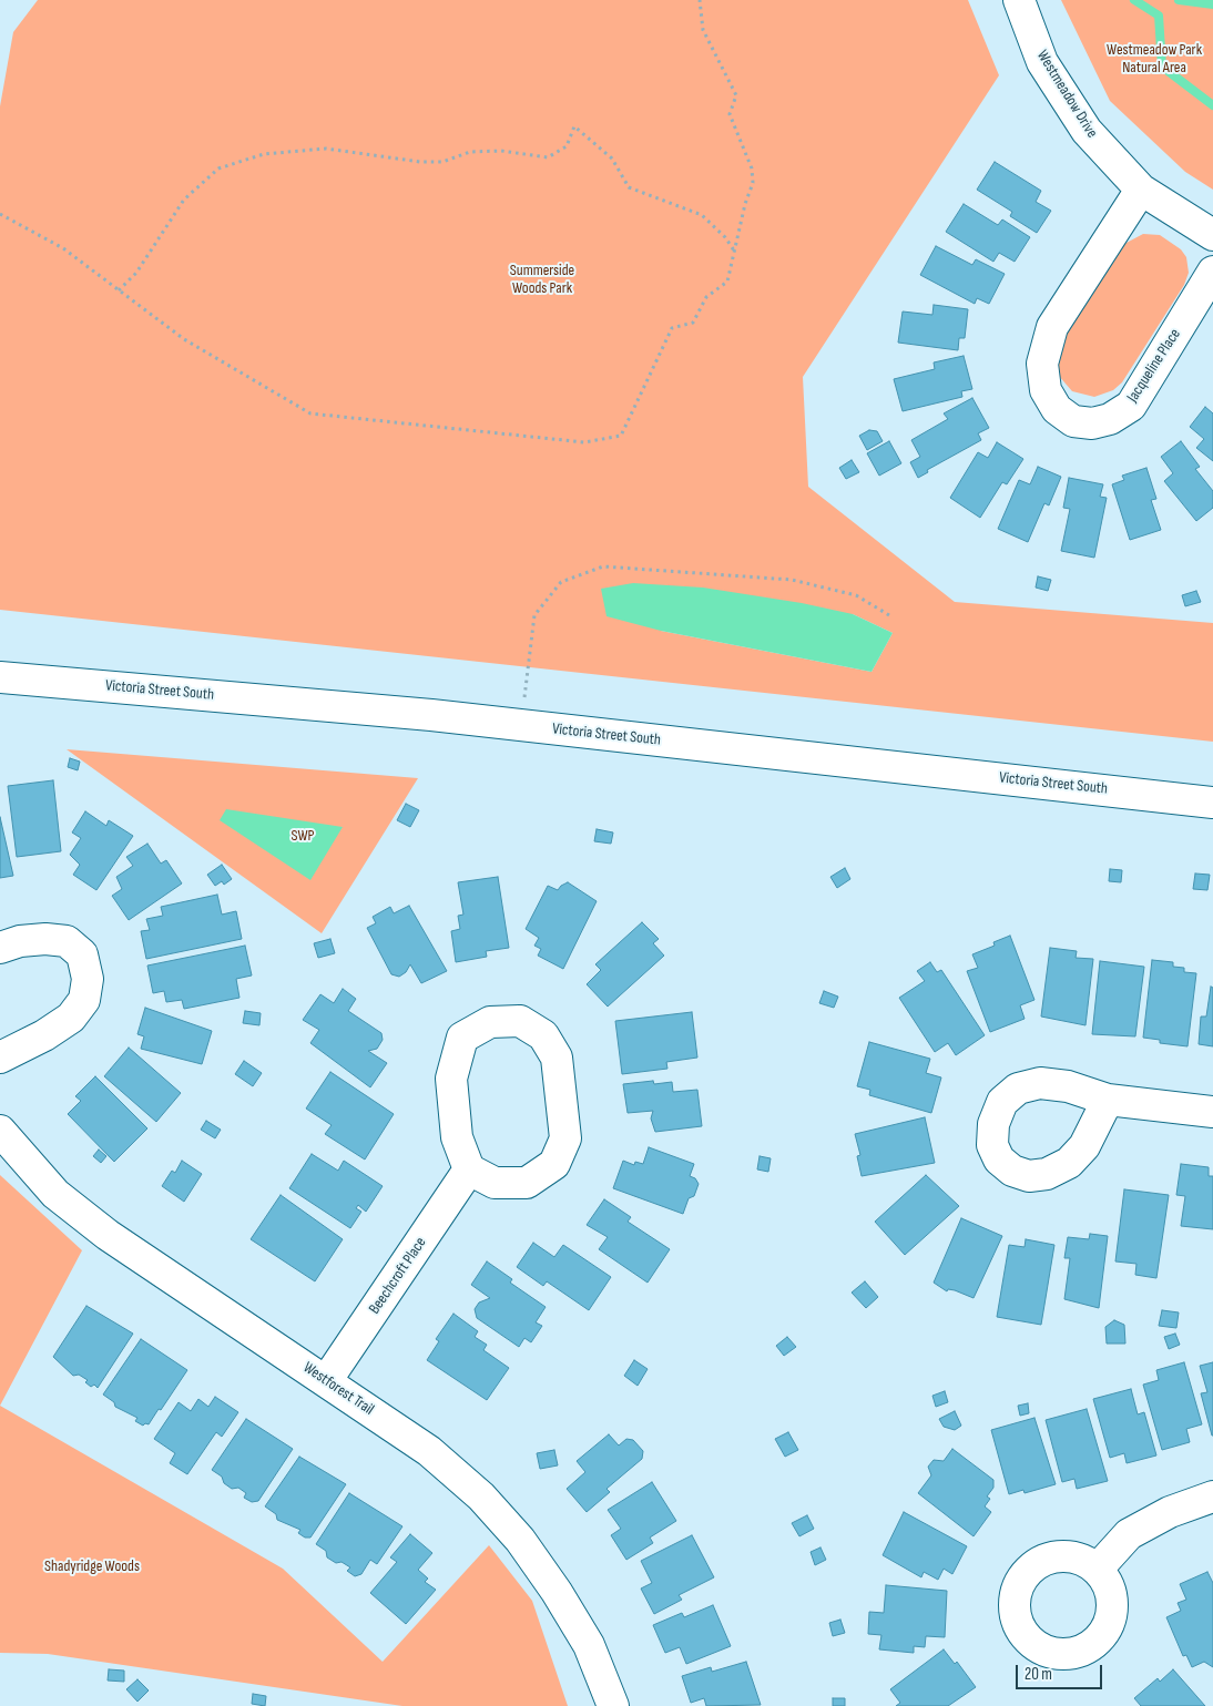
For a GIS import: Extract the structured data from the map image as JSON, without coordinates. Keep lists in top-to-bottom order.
{
  "streets": {
    "street": [
      "Westmeadow Drive",
      "Jacqueline Place",
      "Victoria Street South",
      "Beechcroft Place",
      "Westforest Trail"
    ]
  },
  "crossings": [
    ["Westmeadow Drive", "Jacqueline Place"],
    ["Beechcroft Place", "Westforest Trail"]
  ],
  "parks": [
    "Westmeadow Park Natural Area",
    "Summerside Woods Park",
    "SWP",
    "Shadyridge Woods"
  ],
  "scale_bar": "20 m"
}
